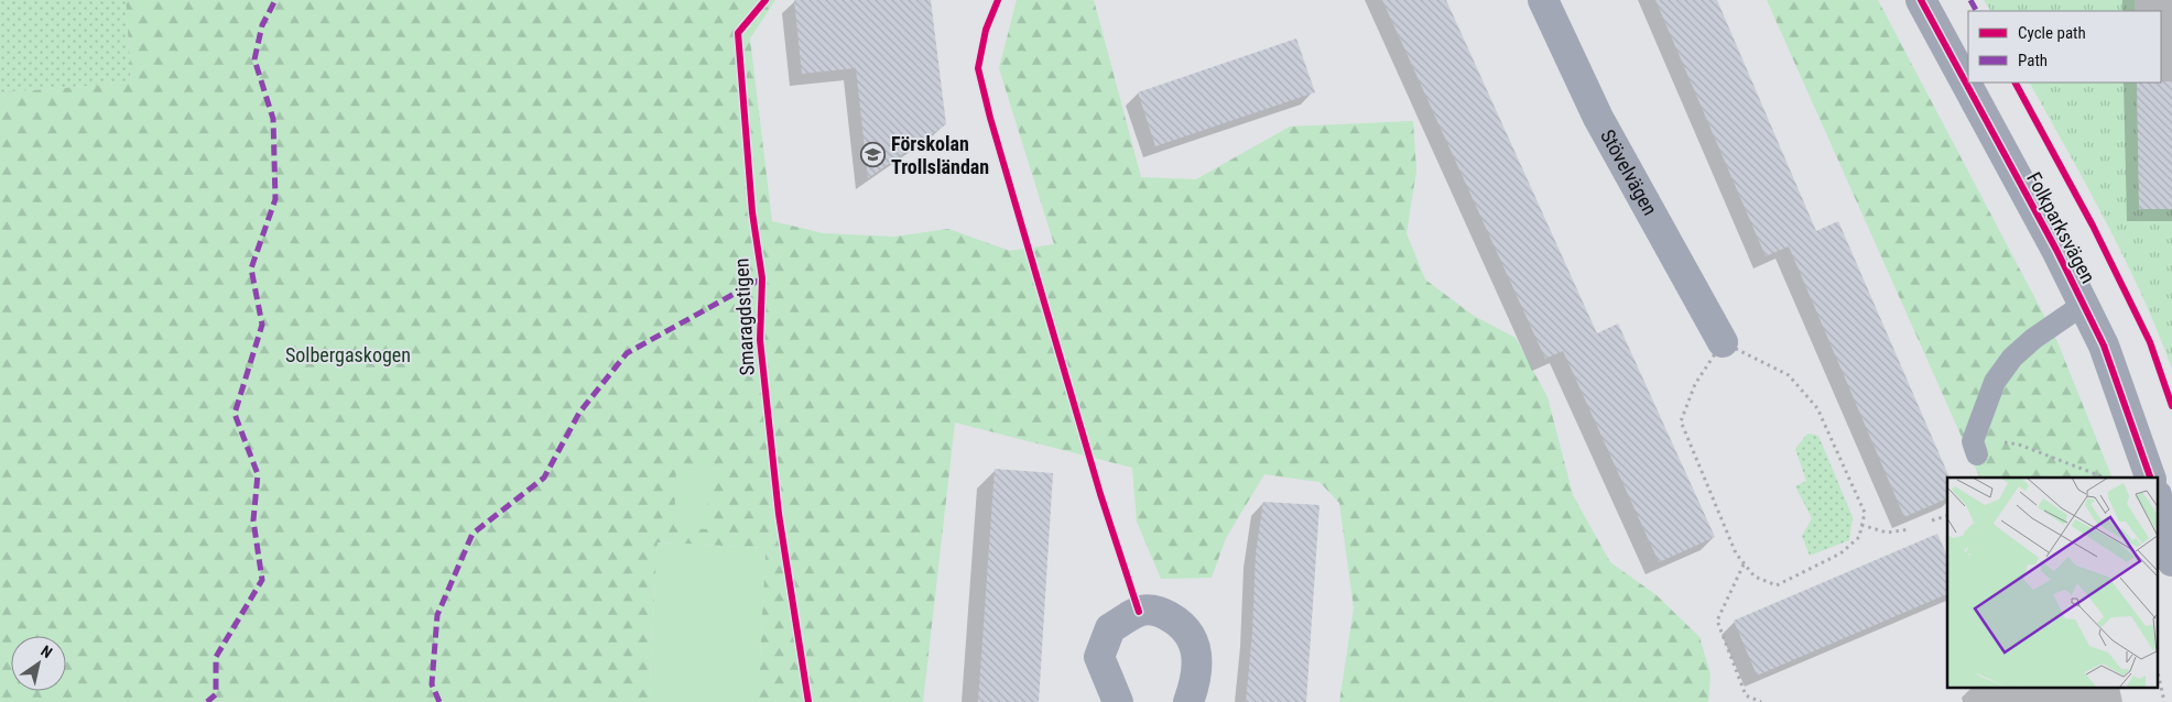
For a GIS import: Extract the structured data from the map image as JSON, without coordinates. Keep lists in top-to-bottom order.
{
  "streets": {
    "street": ["Stövelvägen", "Folkparksvägen"],
    "cycle path": ["Smaragdstigen"]
  },
  "parks": ["Solbergaskogen"],
  "places": {
    "school or university": ["Förskolan Trollsländan"]
  },
  "legend": ["Cycle path", "Path"],
  "north": "top right"
}
